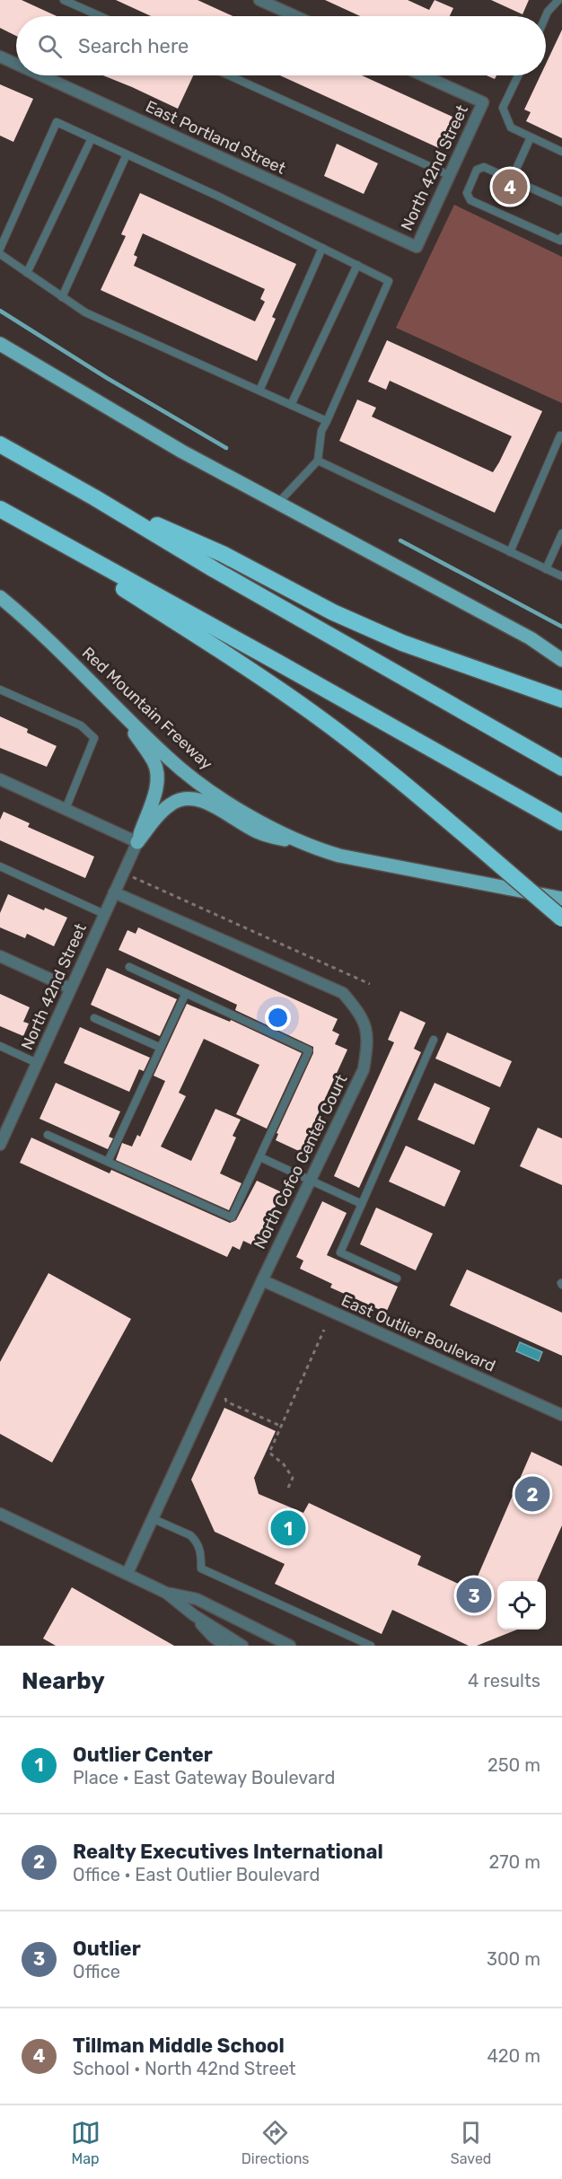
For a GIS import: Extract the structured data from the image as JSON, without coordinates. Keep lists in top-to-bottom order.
{
  "streets": {
    "main road": ["Red Mountain Freeway"],
    "street": [
      "East Portland Street",
      "North 42nd Street",
      "North Cofco Center Court",
      "East Outlier Boulevard"
    ]
  },
  "crossings": [
    ["East Portland Street", "North 42nd Street"],
    ["North 42nd Street", "North Cofco Center Court"],
    ["North Cofco Center Court", "East Outlier Boulevard"]
  ],
  "page": {
    "search": "Search here",
    "pins": [
      "4",
      "2",
      "1",
      "3"
    ],
    "heading": ["Nearby", "4 results"],
    "list": [
      {
        "mark": "1",
        "name": "Outlier Center",
        "note": "Place · East Gateway Boulevard",
        "value": "250 m"
      },
      {
        "mark": "2",
        "name": "Realty Executives International",
        "note": "Office · East Outlier Boulevard",
        "value": "270 m"
      },
      {
        "mark": "3",
        "name": "Outlier",
        "note": "Office",
        "value": "300 m"
      },
      {
        "mark": "4",
        "name": "Tillman Middle School",
        "note": "School · North 42nd Street",
        "value": "420 m"
      }
    ],
    "nav": ["Map", "Directions", "Saved"]
  }
}
